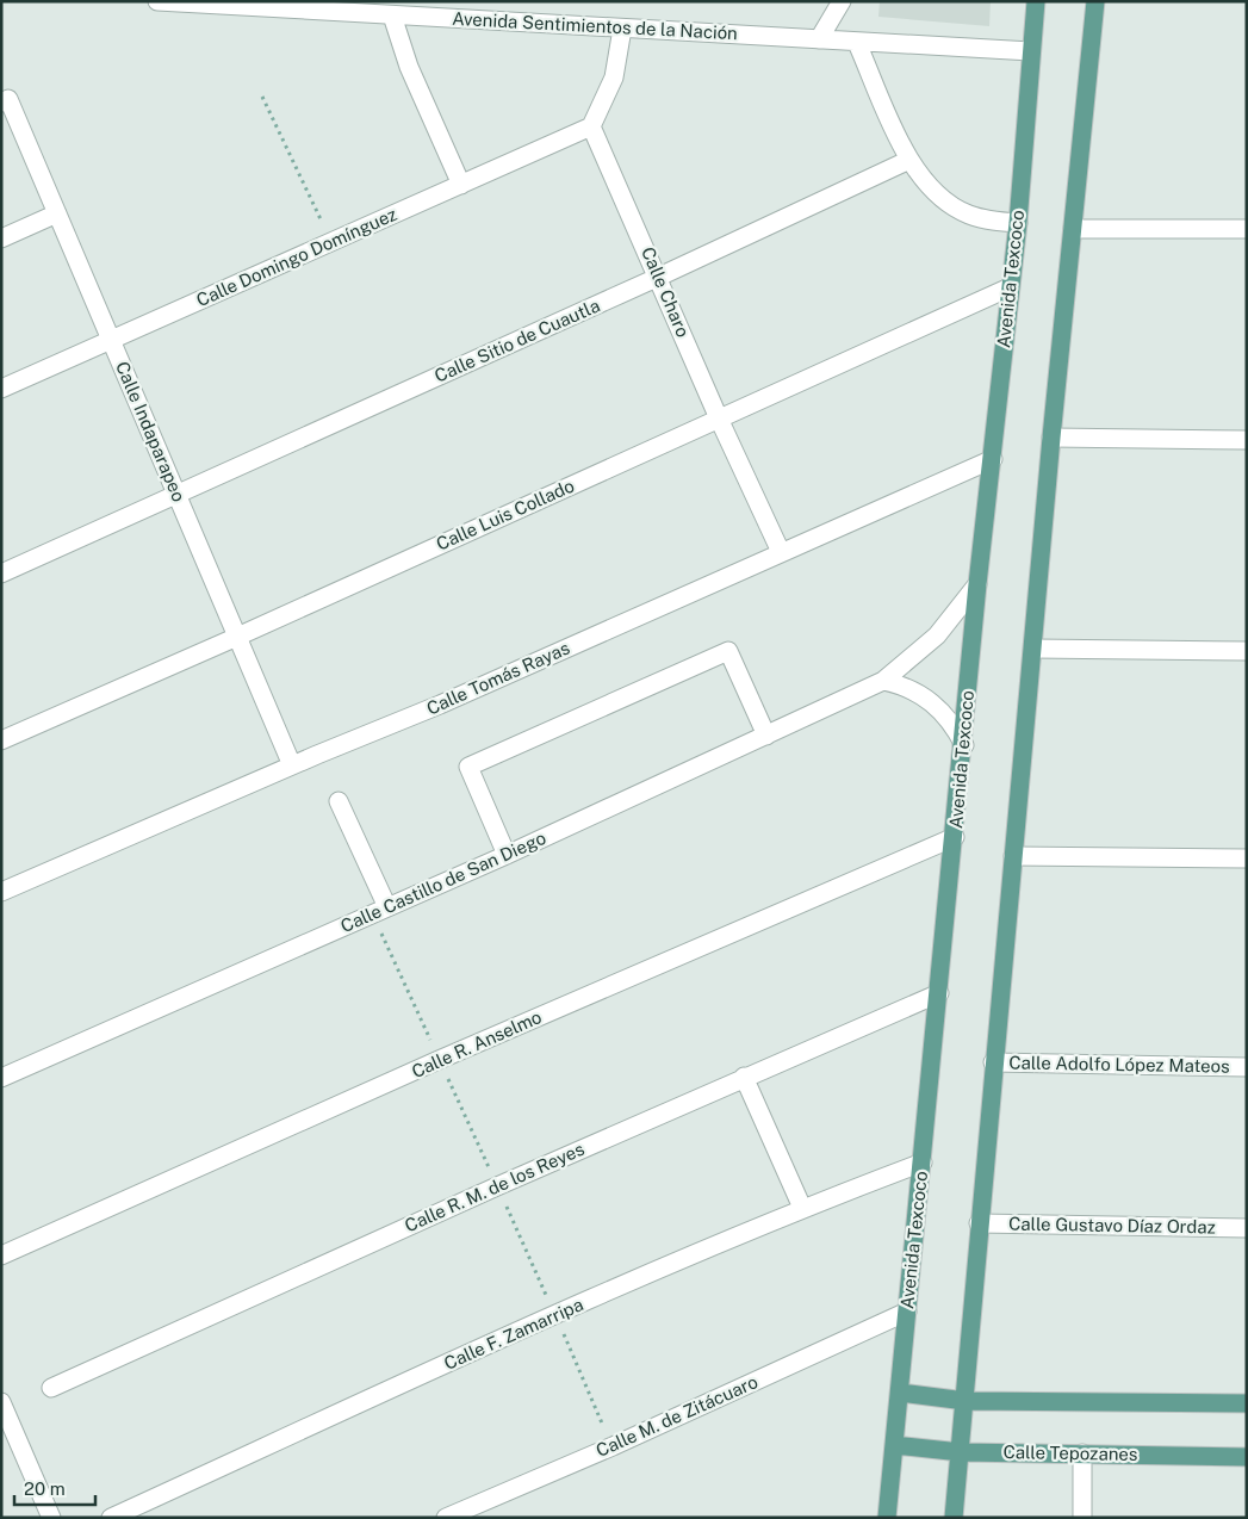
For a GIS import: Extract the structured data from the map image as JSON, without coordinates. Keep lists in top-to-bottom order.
{
  "streets": {
    "main road": ["Avenida Texcoco", "Calle Tepozanes"],
    "street": [
      "Avenida Sentimientos de la Nación",
      "Calle Domingo Domínguez",
      "Calle Charo",
      "Calle Sitio de Cuautla",
      "Calle Indaparapeo",
      "Calle Luis Collado",
      "Calle Tomás Rayas",
      "Calle Castillo de San Diego",
      "Calle R. Anselmo",
      "Calle Adolfo López Mateos",
      "Calle R. M. de los Reyes",
      "Calle Gustavo Díaz Ordaz",
      "Calle F. Zamarripa",
      "Calle M. de Zitácuaro"
    ]
  },
  "crossings": [
    ["Avenida Sentimientos de la Nación", "Avenida Texcoco"],
    ["Calle Domingo Domínguez", "Calle Charo"],
    ["Calle Domingo Domínguez", "Calle Indaparapeo"],
    ["Avenida Texcoco", "Calle Luis Collado"],
    ["Avenida Texcoco", "Calle Tomás Rayas"],
    ["Avenida Texcoco", "Calle Castillo de San Diego"],
    ["Avenida Texcoco", "Calle R. Anselmo"],
    ["Avenida Texcoco", "Calle R. M. de los Reyes"],
    ["Avenida Texcoco", "Calle F. Zamarripa"],
    ["Avenida Texcoco", "Calle M. de Zitácuaro"],
    ["Avenida Texcoco", "Calle Tepozanes"],
    ["Calle Charo", "Calle Sitio de Cuautla"],
    ["Calle Charo", "Calle Luis Collado"],
    ["Calle Charo", "Calle Tomás Rayas"],
    ["Calle Sitio de Cuautla", "Calle Indaparapeo"],
    ["Calle Indaparapeo", "Calle Luis Collado"],
    ["Calle Indaparapeo", "Calle Tomás Rayas"]
  ],
  "scale_bar": "20 m"
}
